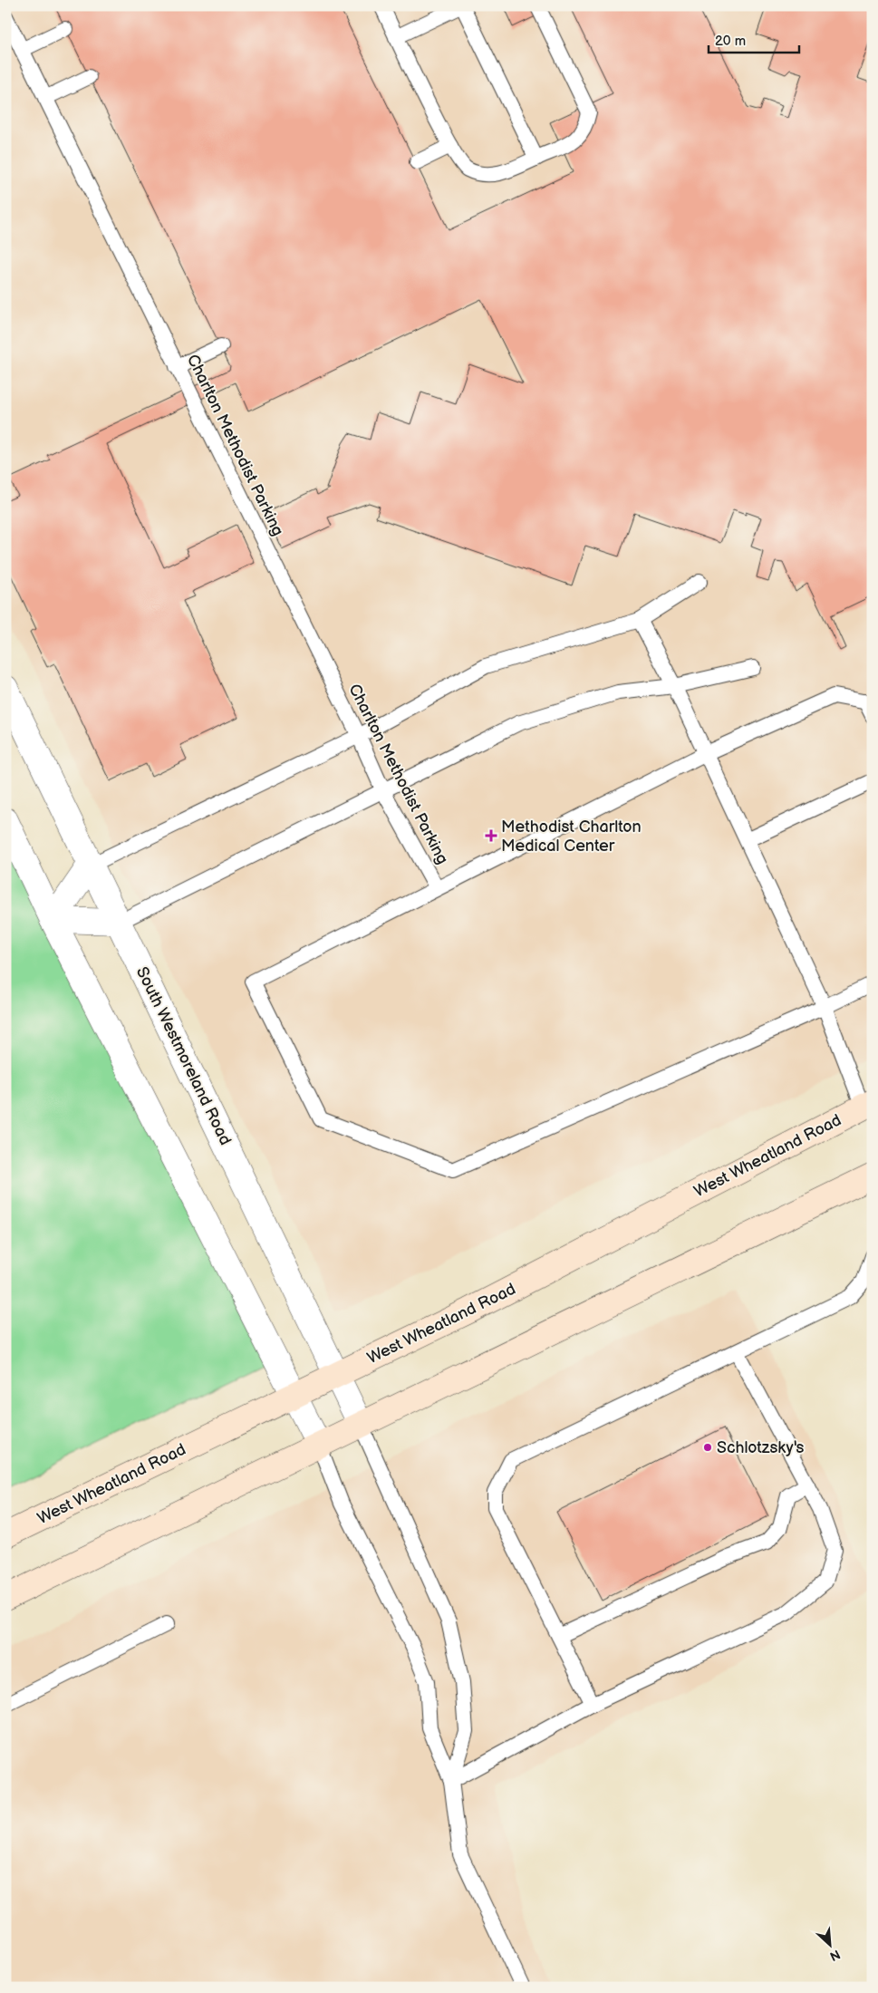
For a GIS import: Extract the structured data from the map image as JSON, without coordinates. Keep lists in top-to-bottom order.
{
  "streets": {
    "main road": ["West Wheatland Road"],
    "street": ["South Westmoreland Road"],
    "lane": ["Charlton Methodist Parking"]
  },
  "crossings": [
    ["South Westmoreland Road", "West Wheatland Road"]
  ],
  "places": {
    "health": ["Methodist Charlton Medical Center"],
    "other": ["Schlotzsky's"]
  },
  "scale_bar": "20 m",
  "north": "bottom right"
}
